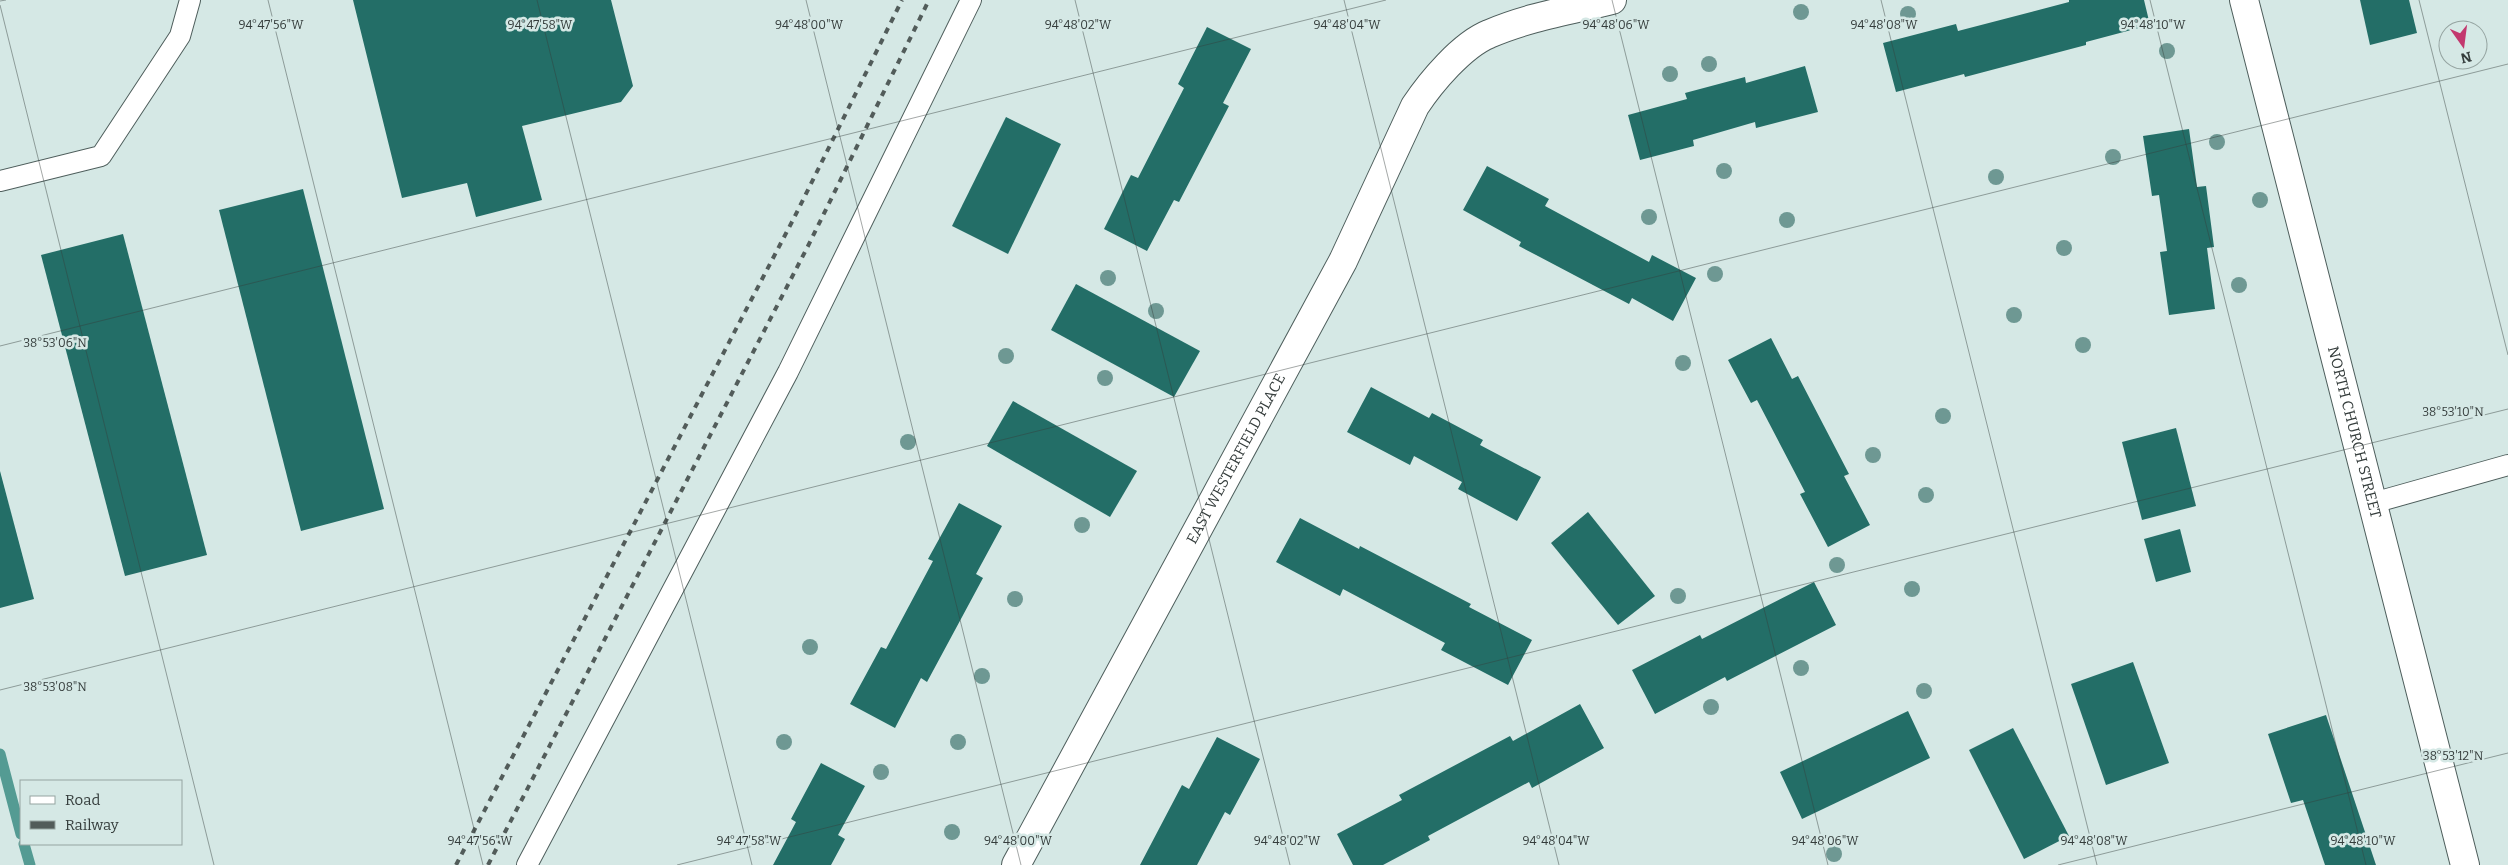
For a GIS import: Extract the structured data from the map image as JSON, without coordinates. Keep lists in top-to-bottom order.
{
  "streets": {
    "street": ["NORTH CHURCH STREET", "EAST WESTERFIELD PLACE"]
  },
  "legend": ["Road", "Railway"],
  "north": "bottom",
  "coordinates": [
    "94°47'56\"W",
    "94°47'58\"W",
    "94°48'00\"W",
    "94°48'02\"W",
    "94°48'04\"W",
    "94°48'08\"W",
    "94°48'06\"W",
    "94°48'10\"W",
    "38°53'06\"N",
    "38°53'10\"N",
    "38°53'08\"N",
    "38°53'12\"N"
  ]
}
